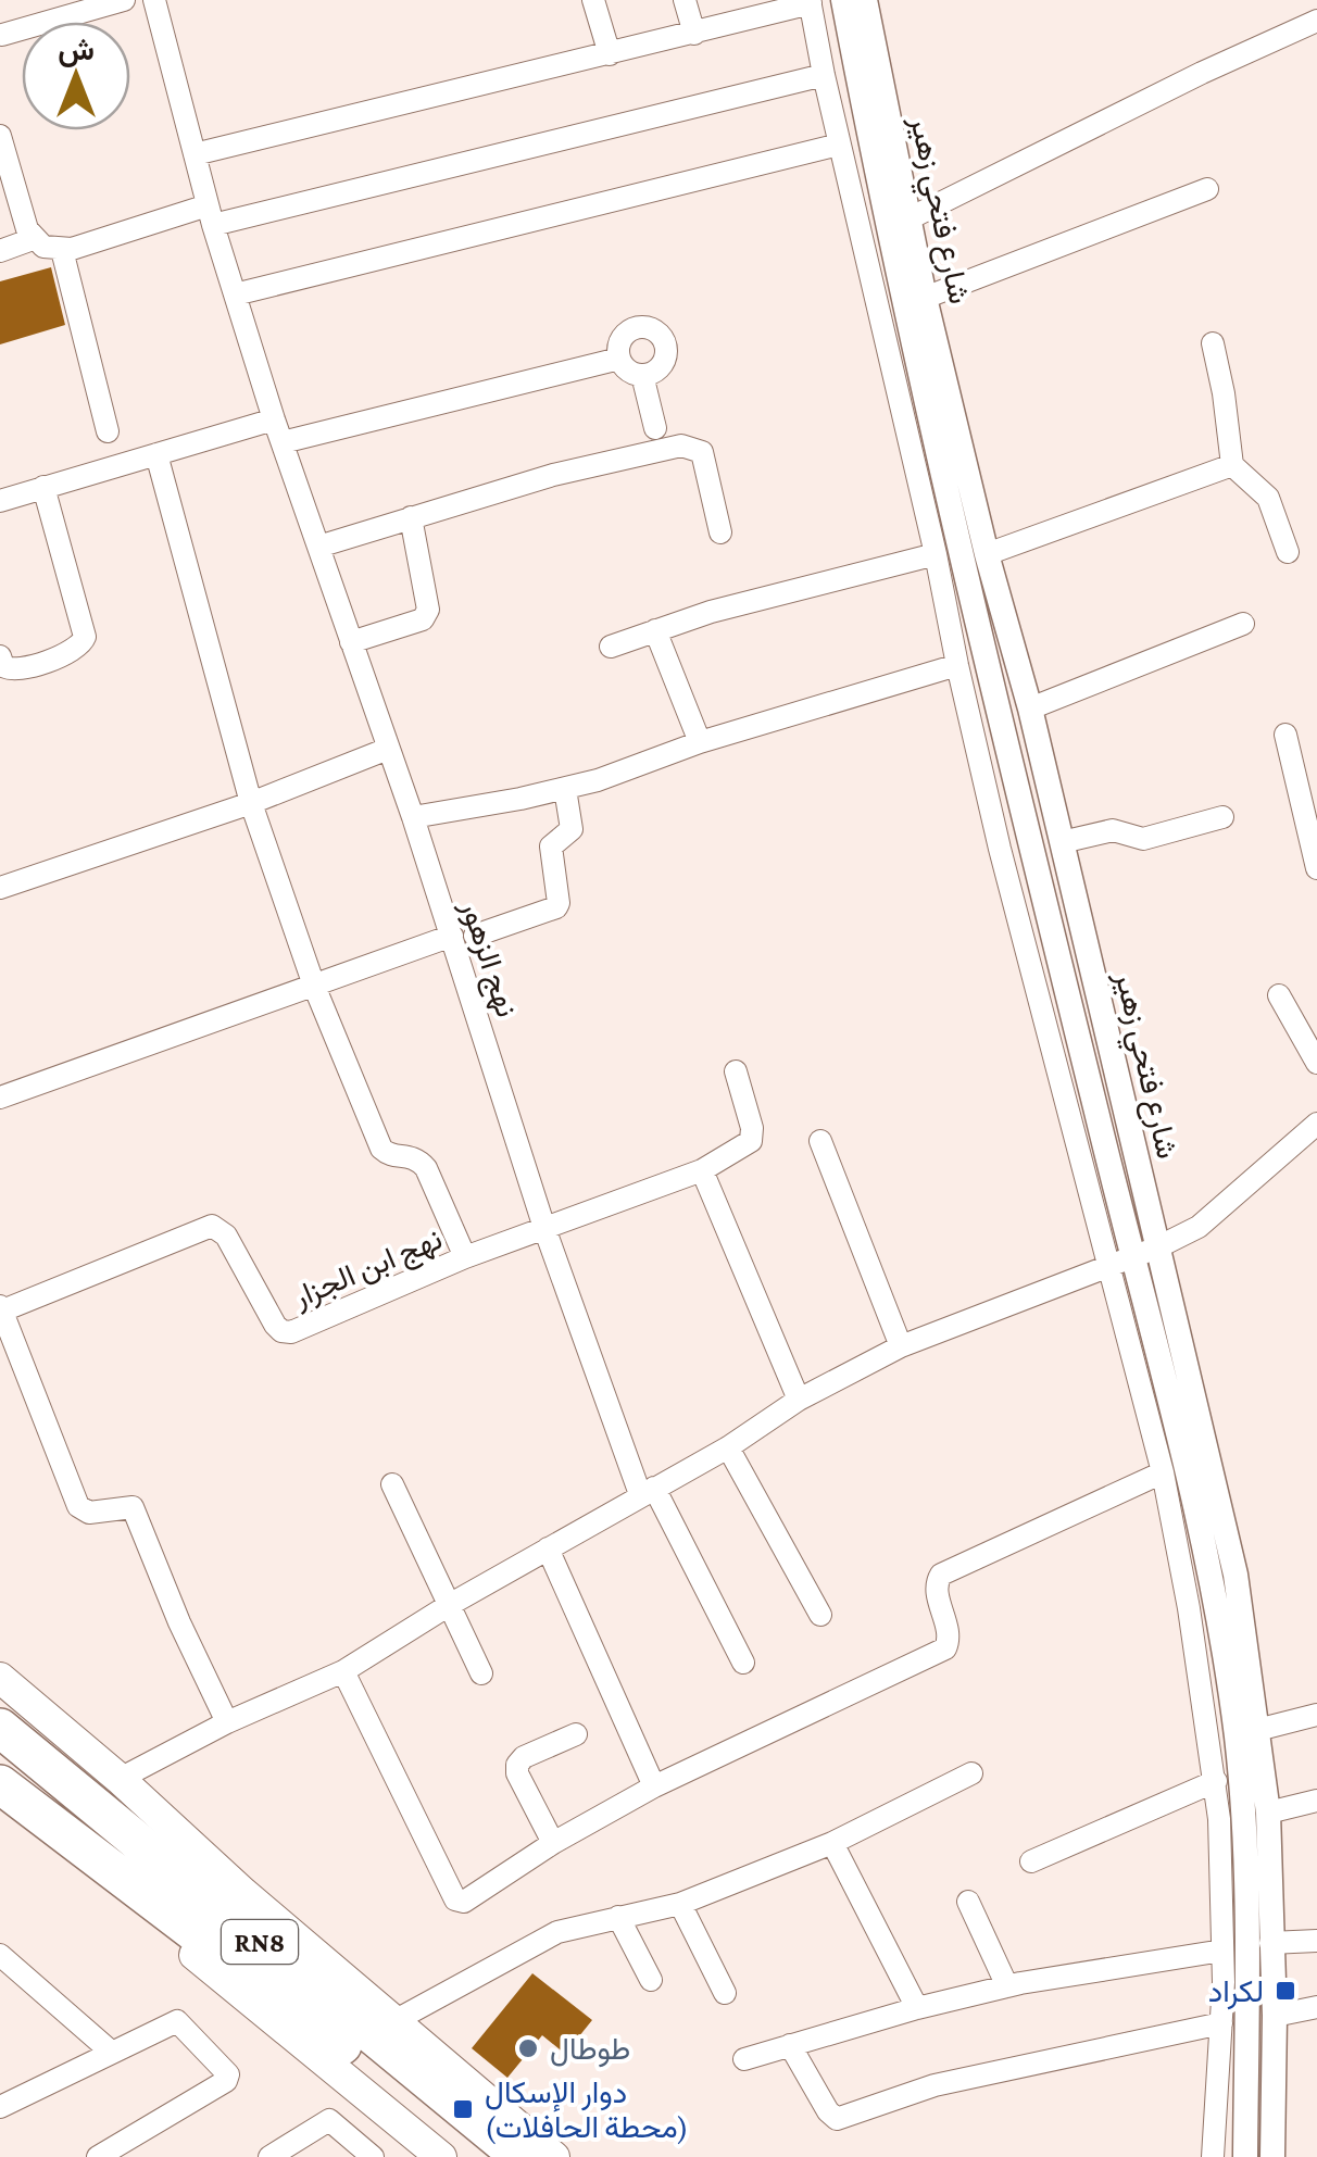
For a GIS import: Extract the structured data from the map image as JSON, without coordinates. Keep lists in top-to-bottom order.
{
  "streets": {
    "highway": ["RN8"],
    "street": ["شارع فتحي زهير", "نهج الزهور", "نهج ابن الجزار"]
  },
  "crossings": [
    ["نهج الزهور", "نهج ابن الجزار"]
  ],
  "places": {
    "transit": ["لكراد", "دوار الإسكال (محطة الحافلات)"],
    "other": ["طوطال"]
  },
  "north": "top"
}
